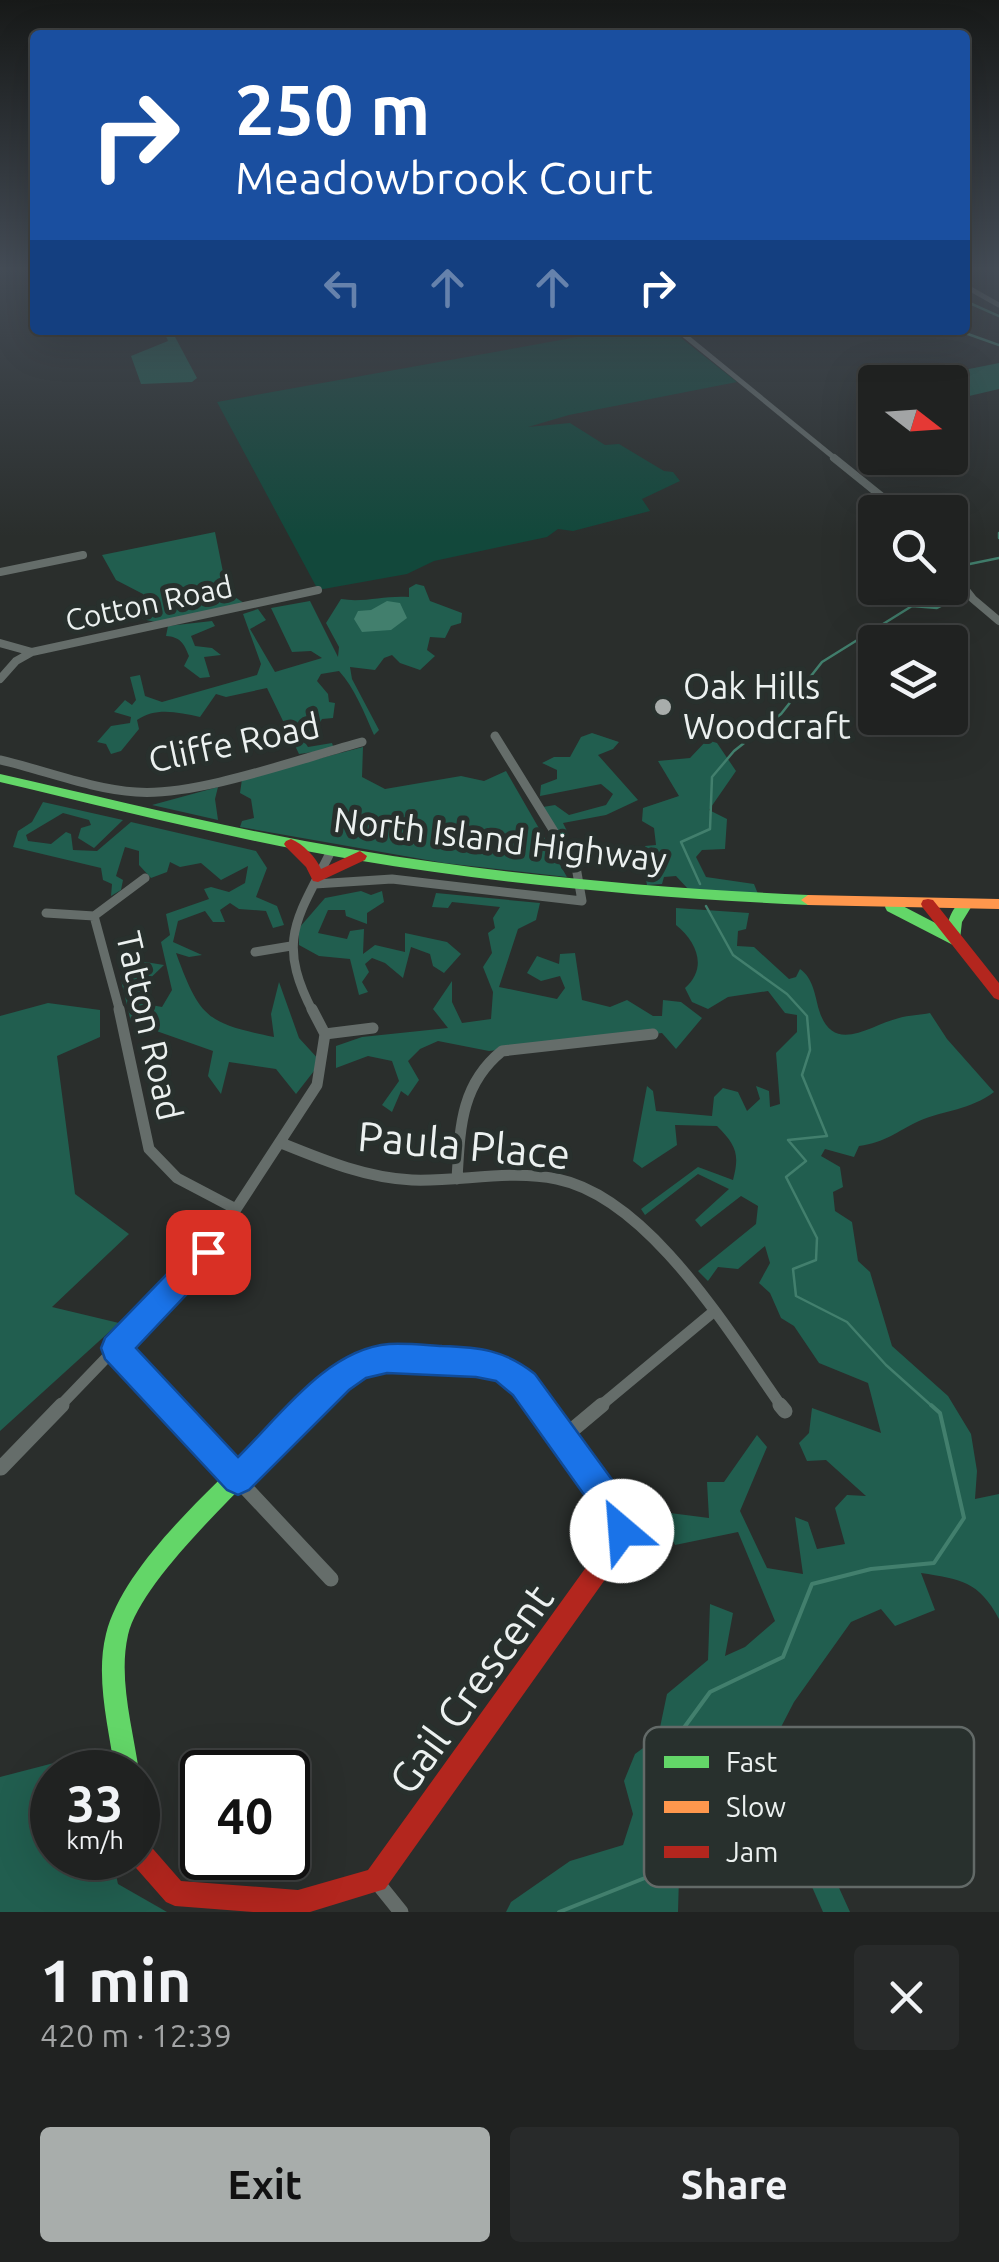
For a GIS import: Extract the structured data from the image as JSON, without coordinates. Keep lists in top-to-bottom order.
{
  "streets": {
    "main road": ["North Island Highway", "Gail Crescent"],
    "street": [
      "Cotton Road",
      "Cliffe Road",
      "Tatton Road",
      "Paula Place"
    ]
  },
  "places": ["Oak Hills Woodcraft"],
  "legend": ["Fast", "Slow", "Jam"],
  "north": "right",
  "page": {
    "turn": ["250 m", "Meadowbrook Court"],
    "speed": "33 km/h",
    "limit": "40",
    "heading": ["1 min", "420 m · 12:39"],
    "buttons": ["Exit", "Share"]
  }
}
